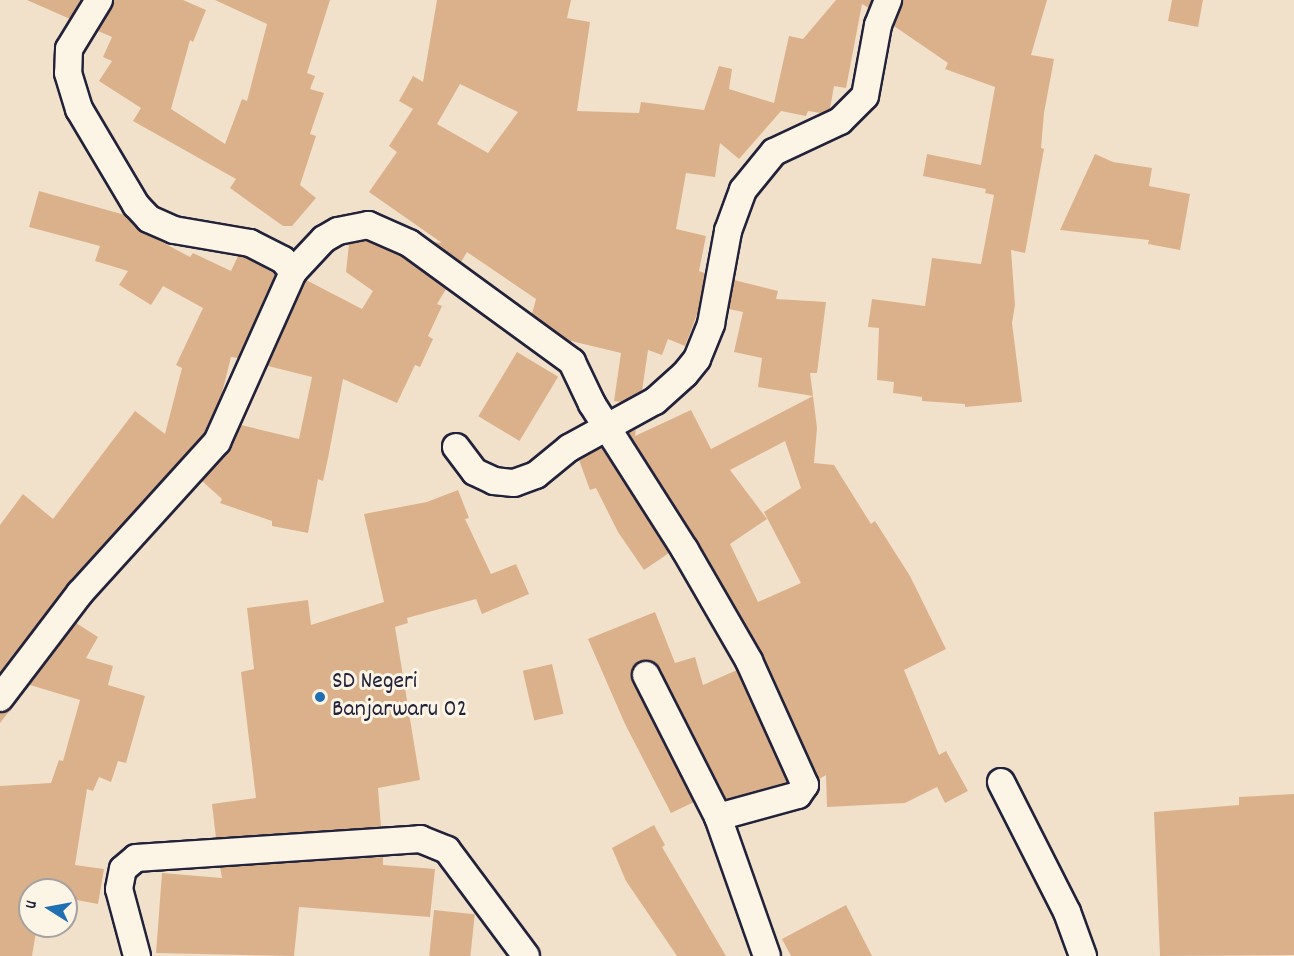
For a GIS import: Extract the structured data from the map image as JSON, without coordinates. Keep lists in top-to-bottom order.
{
  "places": ["SD Negeri Banjarwaru 02"],
  "north": "left"
}
